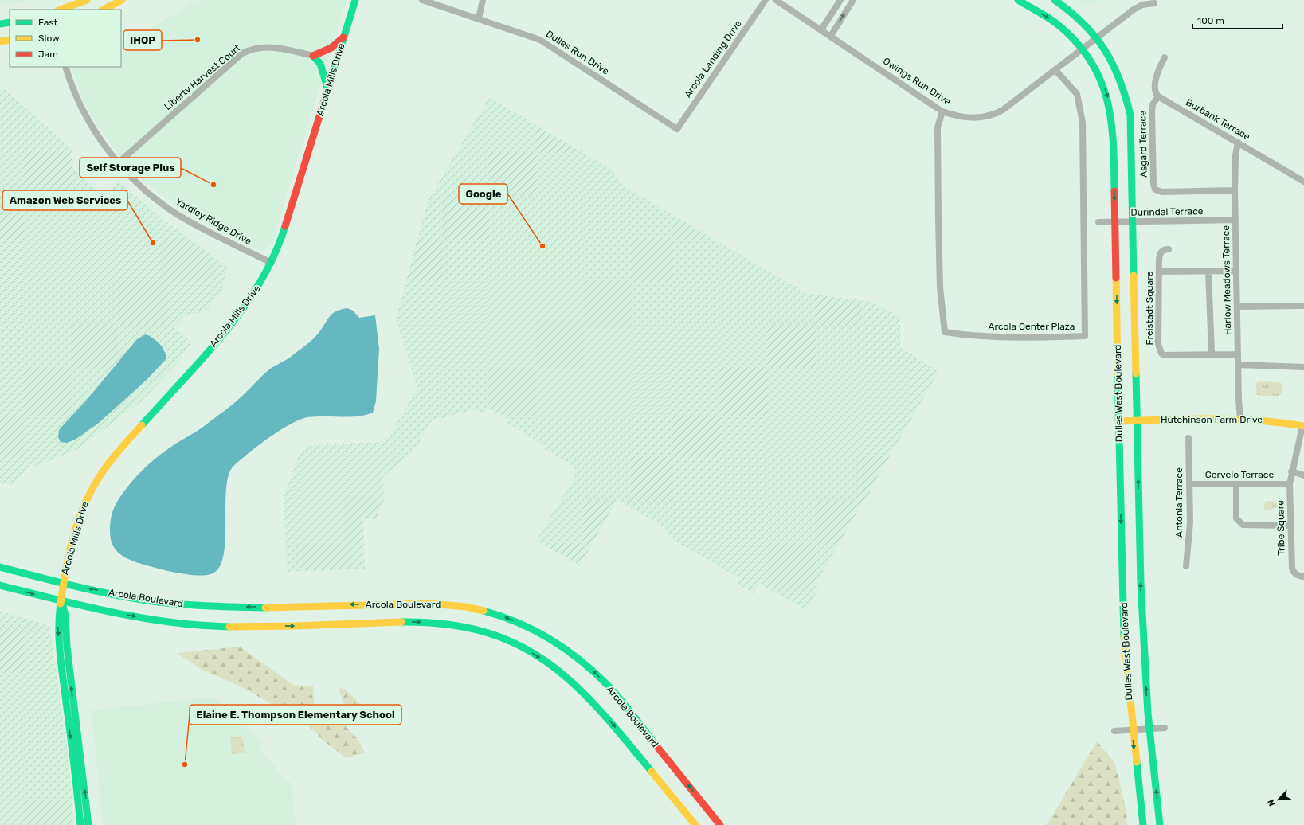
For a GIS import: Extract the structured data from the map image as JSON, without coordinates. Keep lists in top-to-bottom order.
{
  "streets": {
    "street": [
      "Dulles Run Drive",
      "Arcola Landing Drive",
      "Liberty Harvest Court",
      "Arcola Mills Drive",
      "Owings Run Drive",
      "Burbank Terrace",
      "Asgard Terrace",
      "Durindal Terrace",
      "Yardley Ridge Drive",
      "Harlow Meadows Terrace",
      "Freistadt Square",
      "Arcola Center Plaza",
      "Dulles West Boulevard",
      "Hutchinson Farm Drive",
      "Cervelo Terrace",
      "Antonia Terrace",
      "Tribe Square",
      "Arcola Boulevard"
    ]
  },
  "crossings": [
    ["Dulles Run Drive", "Arcola Landing Drive"],
    ["Liberty Harvest Court", "Yardley Ridge Drive"],
    ["Arcola Mills Drive", "Yardley Ridge Drive"],
    ["Arcola Mills Drive", "Arcola Boulevard"],
    ["Owings Run Drive", "Arcola Center Plaza"],
    ["Owings Run Drive", "Dulles West Boulevard"],
    ["Burbank Terrace", "Asgard Terrace"],
    ["Burbank Terrace", "Harlow Meadows Terrace"],
    ["Asgard Terrace", "Harlow Meadows Terrace"],
    ["Durindal Terrace", "Harlow Meadows Terrace"],
    ["Durindal Terrace", "Dulles West Boulevard"],
    ["Harlow Meadows Terrace", "Freistadt Square"],
    ["Harlow Meadows Terrace", "Hutchinson Farm Drive"],
    ["Dulles West Boulevard", "Hutchinson Farm Drive"],
    ["Hutchinson Farm Drive", "Tribe Square"],
    ["Cervelo Terrace", "Antonia Terrace"],
    ["Cervelo Terrace", "Tribe Square"]
  ],
  "places": [
    "IHOP",
    "Self Storage Plus",
    "Amazon Web Services",
    "Google",
    "Elaine E. Thompson Elementary School"
  ],
  "legend": ["Fast", "Slow", "Jam"],
  "scale_bar": "100 m",
  "north": "bottom left"
}
